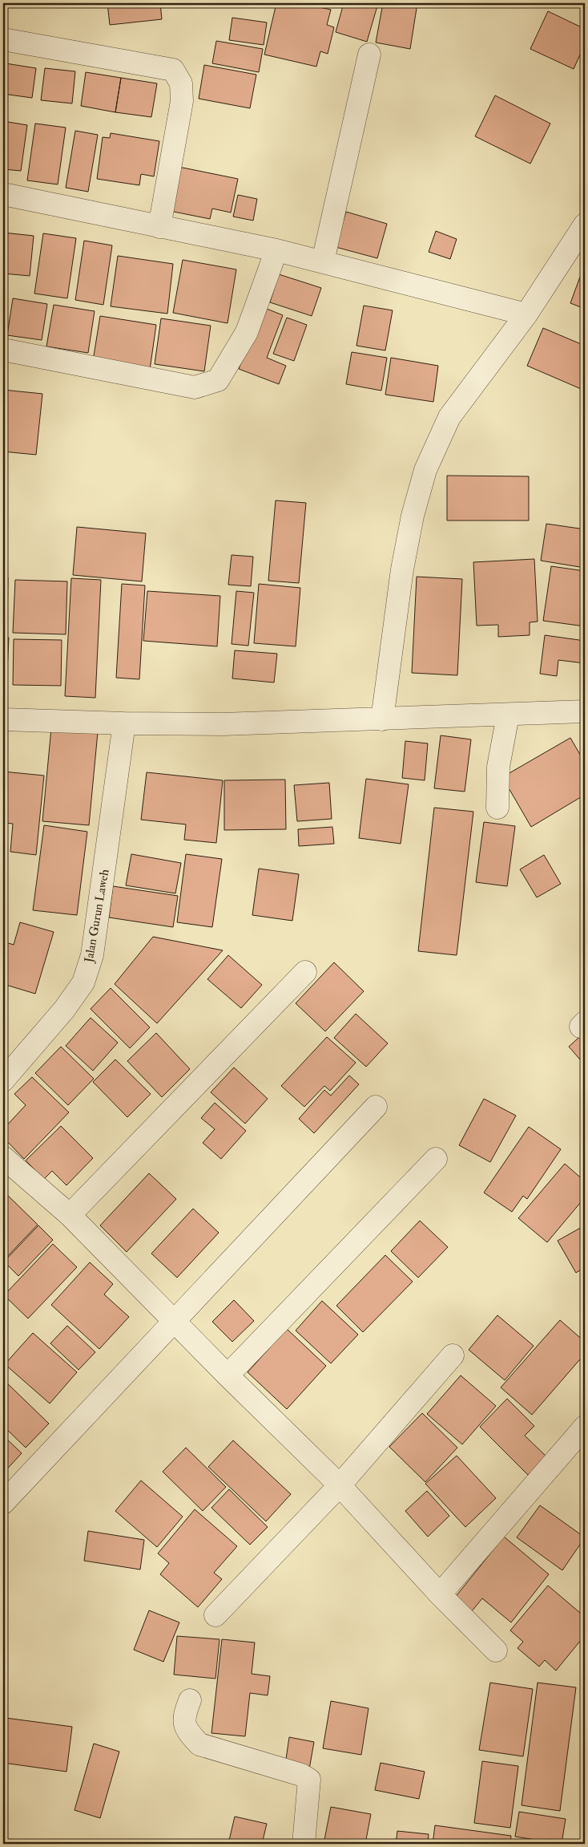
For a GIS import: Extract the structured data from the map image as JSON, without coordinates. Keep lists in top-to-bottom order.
{
  "streets": {
    "street": ["Jalan Gurun Laweh"]
  }
}
